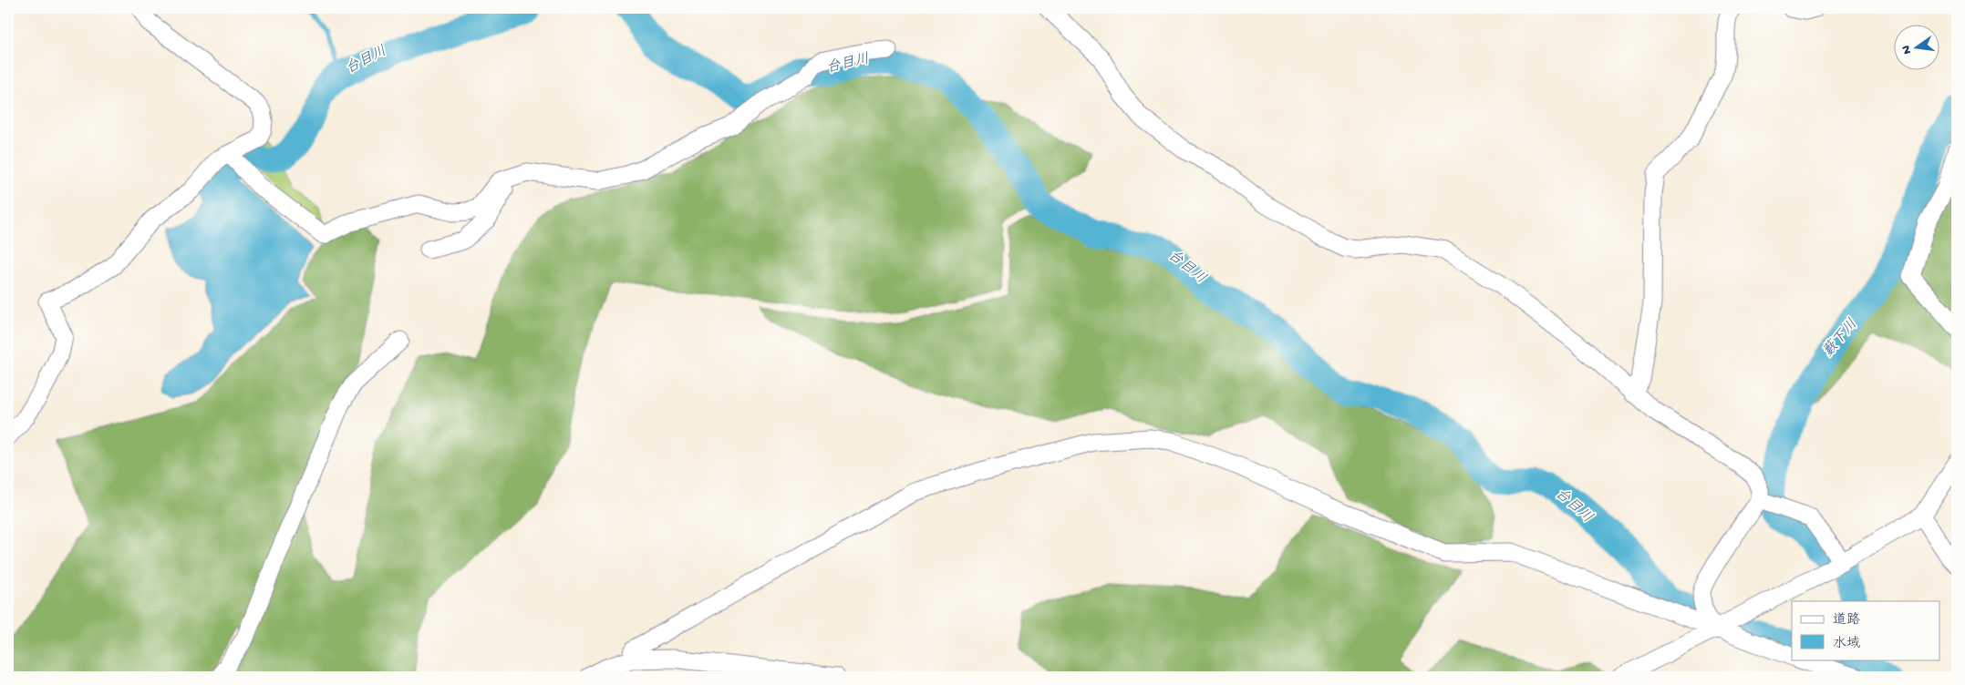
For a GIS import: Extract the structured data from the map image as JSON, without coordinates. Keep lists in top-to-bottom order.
{
  "water": ["台目川", "藪下川"],
  "legend": ["道路", "水域"],
  "north": "left"
}
